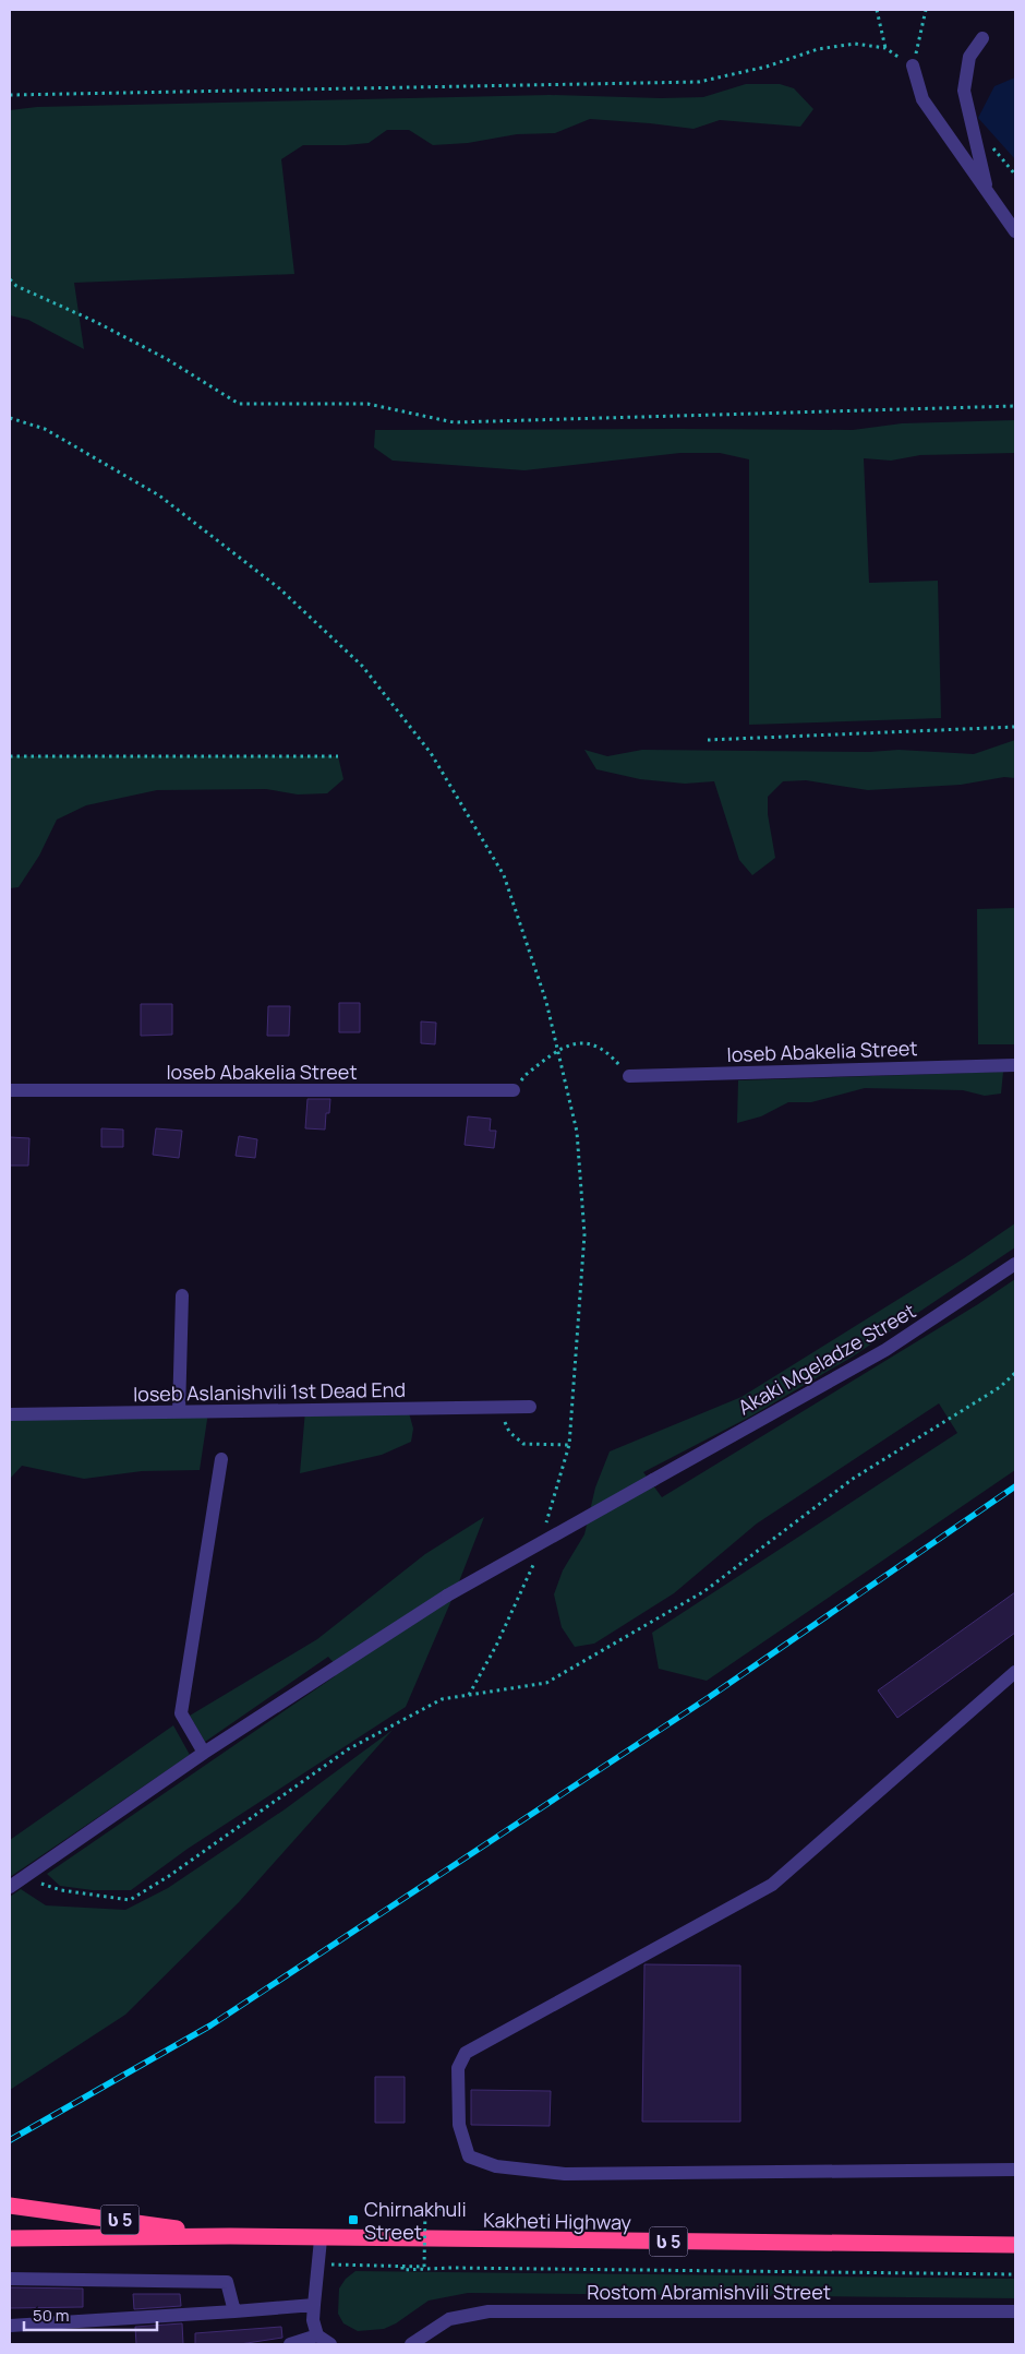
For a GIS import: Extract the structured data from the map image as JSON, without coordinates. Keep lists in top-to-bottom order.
{
  "streets": {
    "highway": ["ს 5", "Kakheti Highway"],
    "street": [
      "Ioseb Abakelia Street",
      "Akaki Mgeladze Street",
      "Ioseb Aslanishvili 1st Dead End",
      "Rostom Abramishvili Street"
    ]
  },
  "places": {
    "transit": ["Chirnakhuli Street"]
  },
  "scale_bar": "50 m"
}
